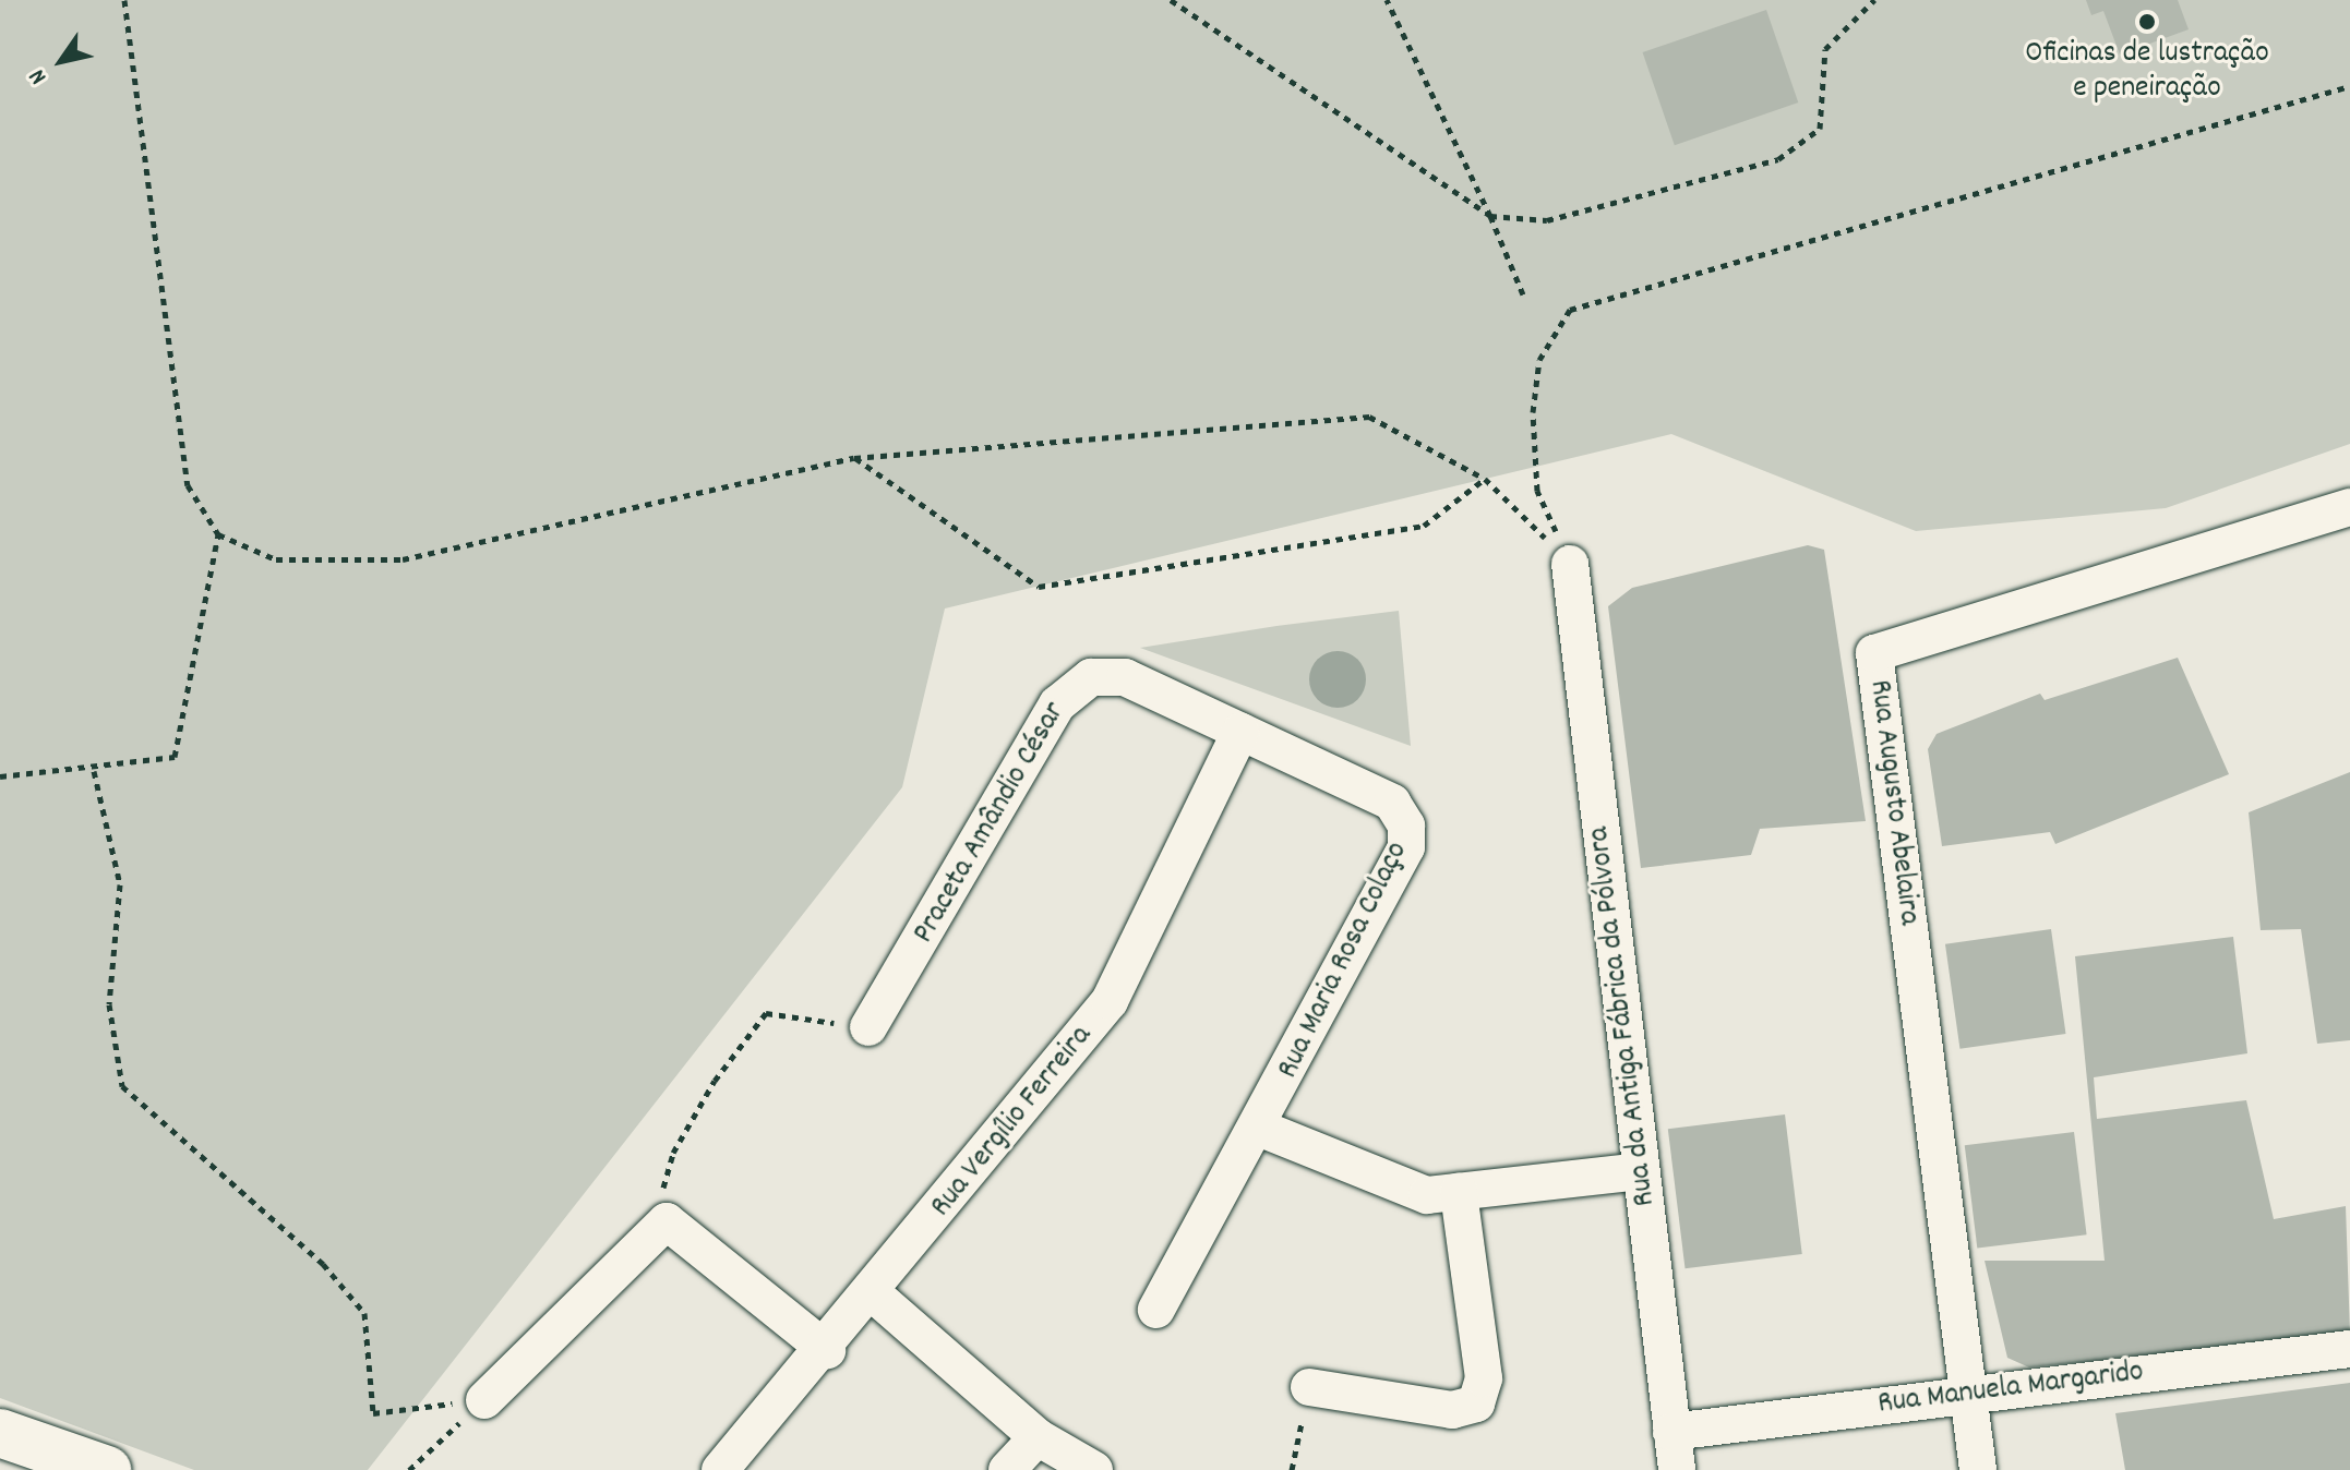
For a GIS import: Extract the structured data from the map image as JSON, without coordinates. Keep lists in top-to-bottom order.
{
  "streets": {
    "street": [
      "Rua Augusto Abelaira",
      "Praceta Amândio César",
      "Rua Maria Rosa Colaço",
      "Rua da Antiga Fábrica da Pólvora",
      "Rua Vergílio Ferreira",
      "Rua Manuela Margarido"
    ]
  },
  "crossings": [
    ["Rua Augusto Abelaira", "Rua Manuela Margarido"],
    ["Praceta Amândio César", "Rua Maria Rosa Colaço"],
    ["Praceta Amândio César", "Rua Vergílio Ferreira"],
    ["Rua Maria Rosa Colaço", "Rua Vergílio Ferreira"],
    ["Rua da Antiga Fábrica da Pólvora", "Rua Manuela Margarido"]
  ],
  "places": ["Oficinas de lustração e peneiração"],
  "north": "bottom left"
}
